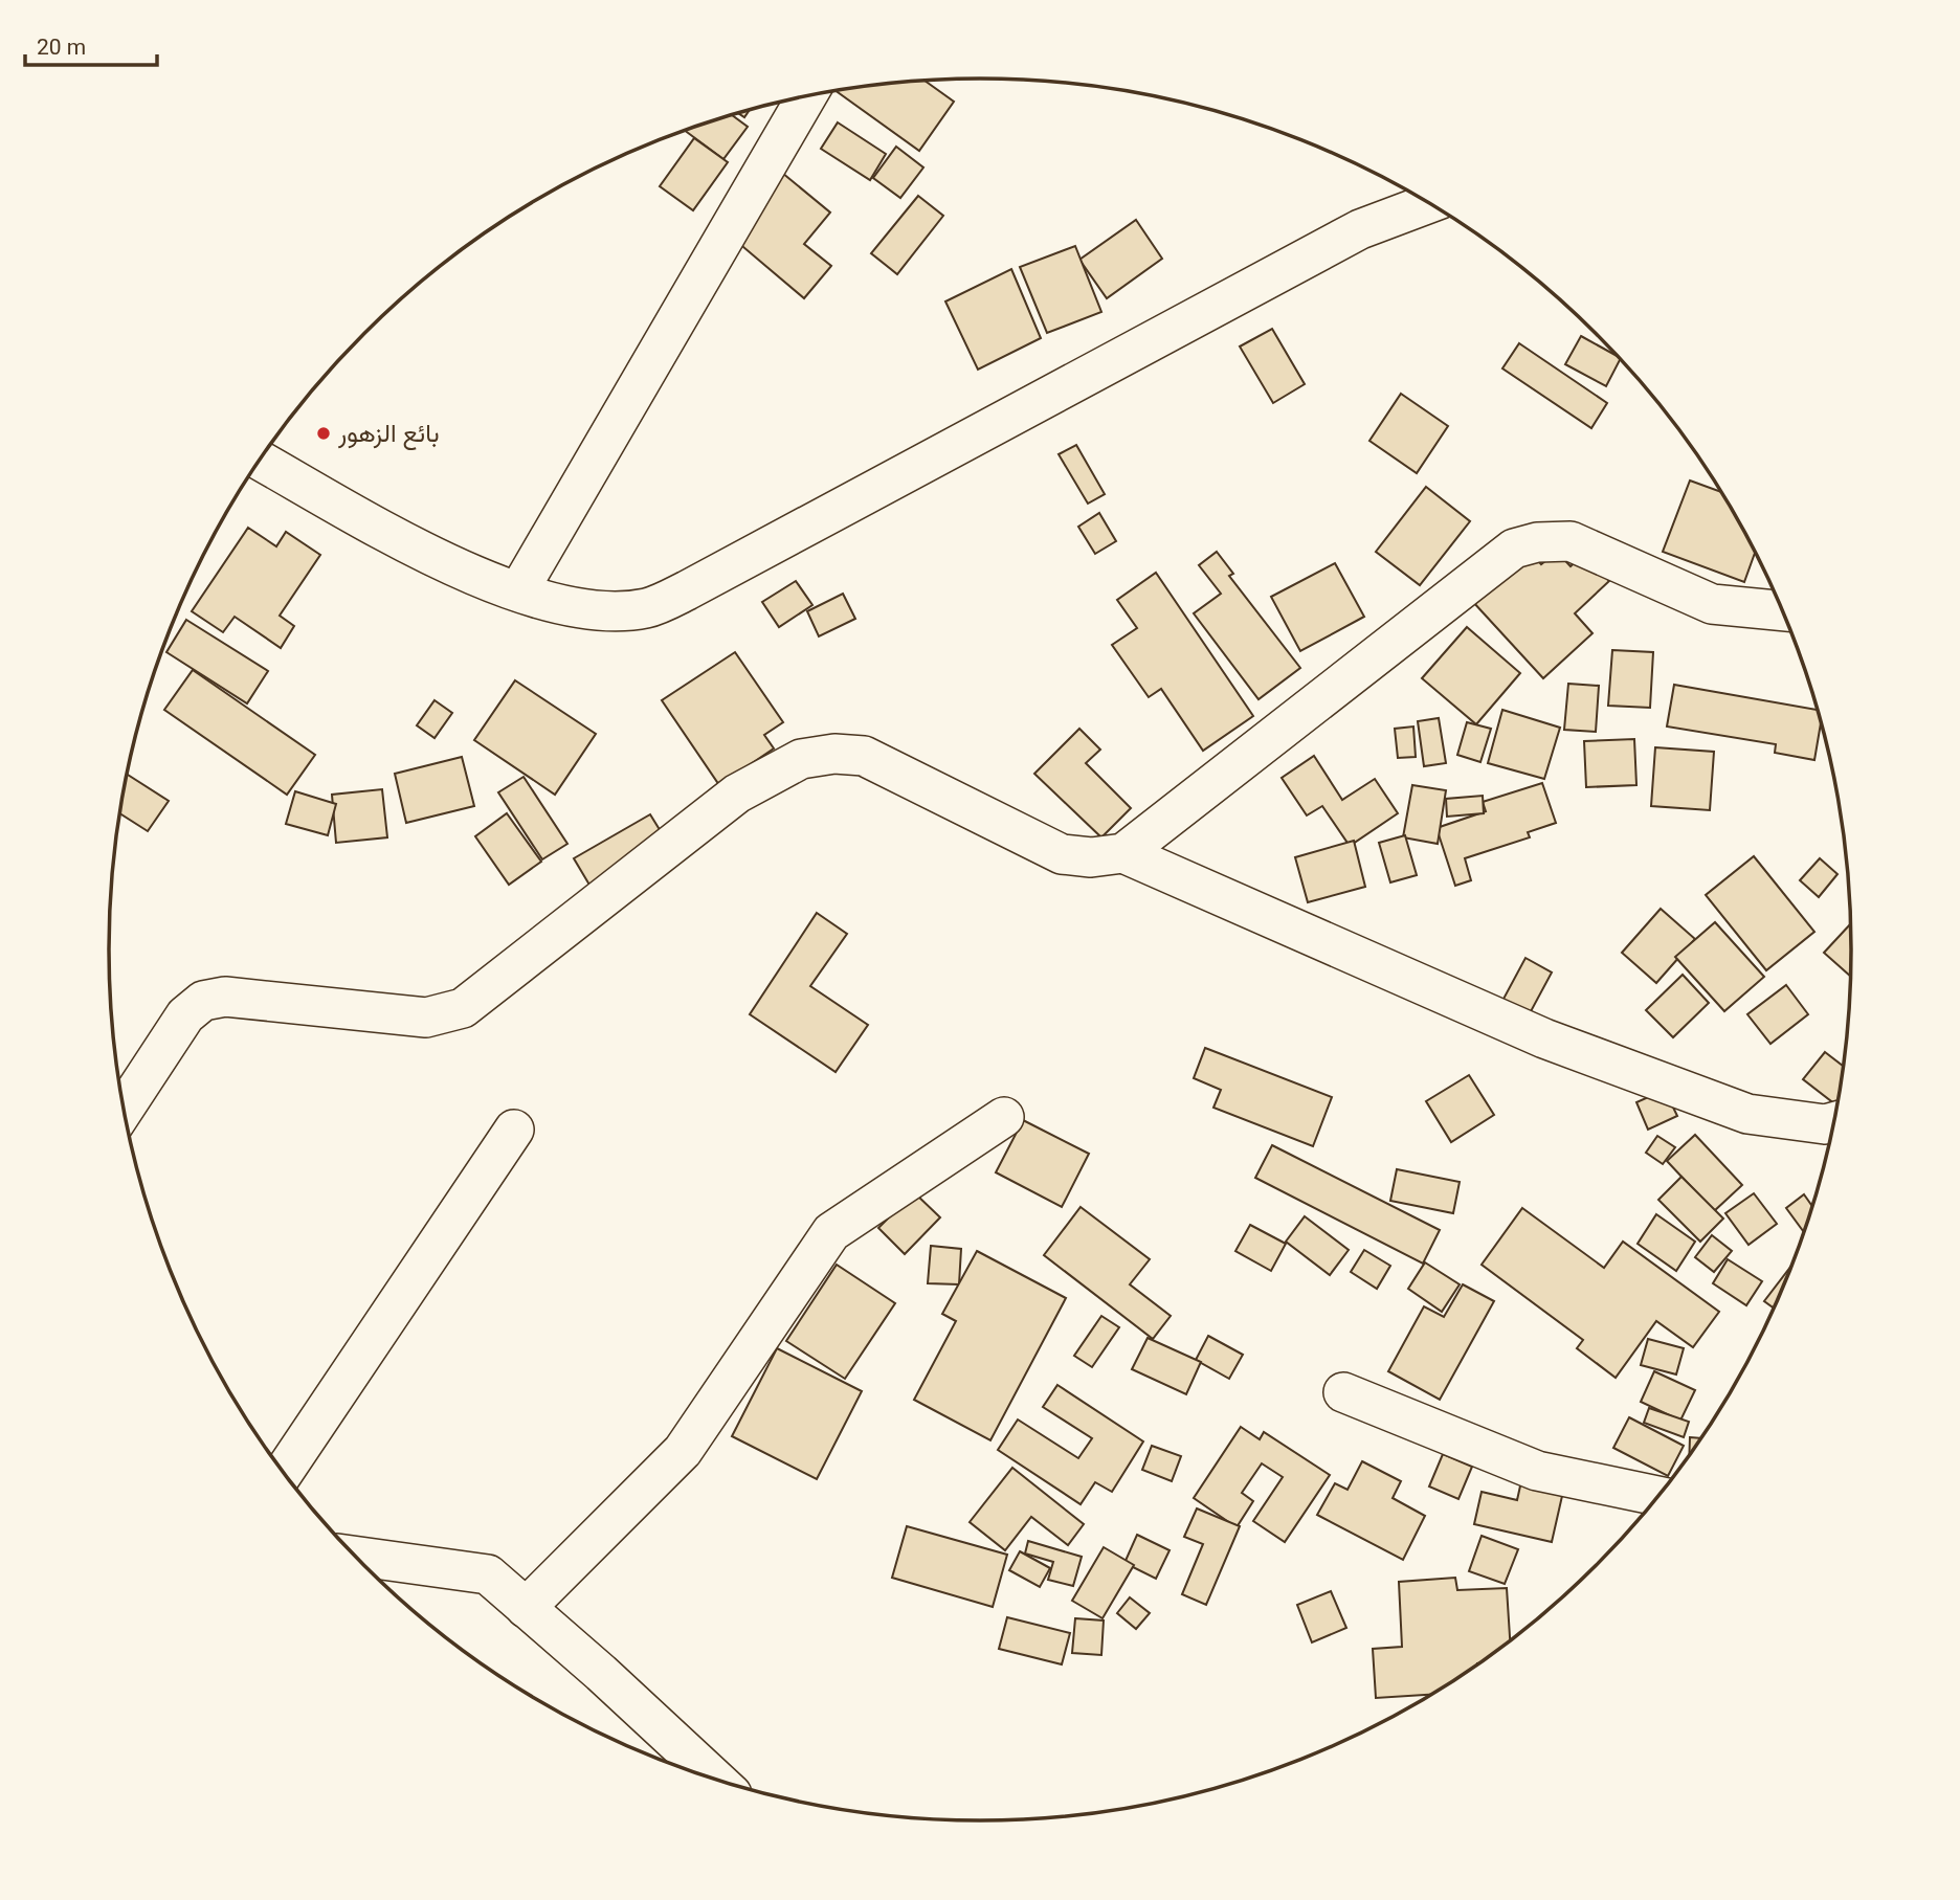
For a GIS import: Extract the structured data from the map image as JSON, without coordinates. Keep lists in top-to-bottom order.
{
  "places": ["بائع الزهور"],
  "scale_bar": "20 m"
}
